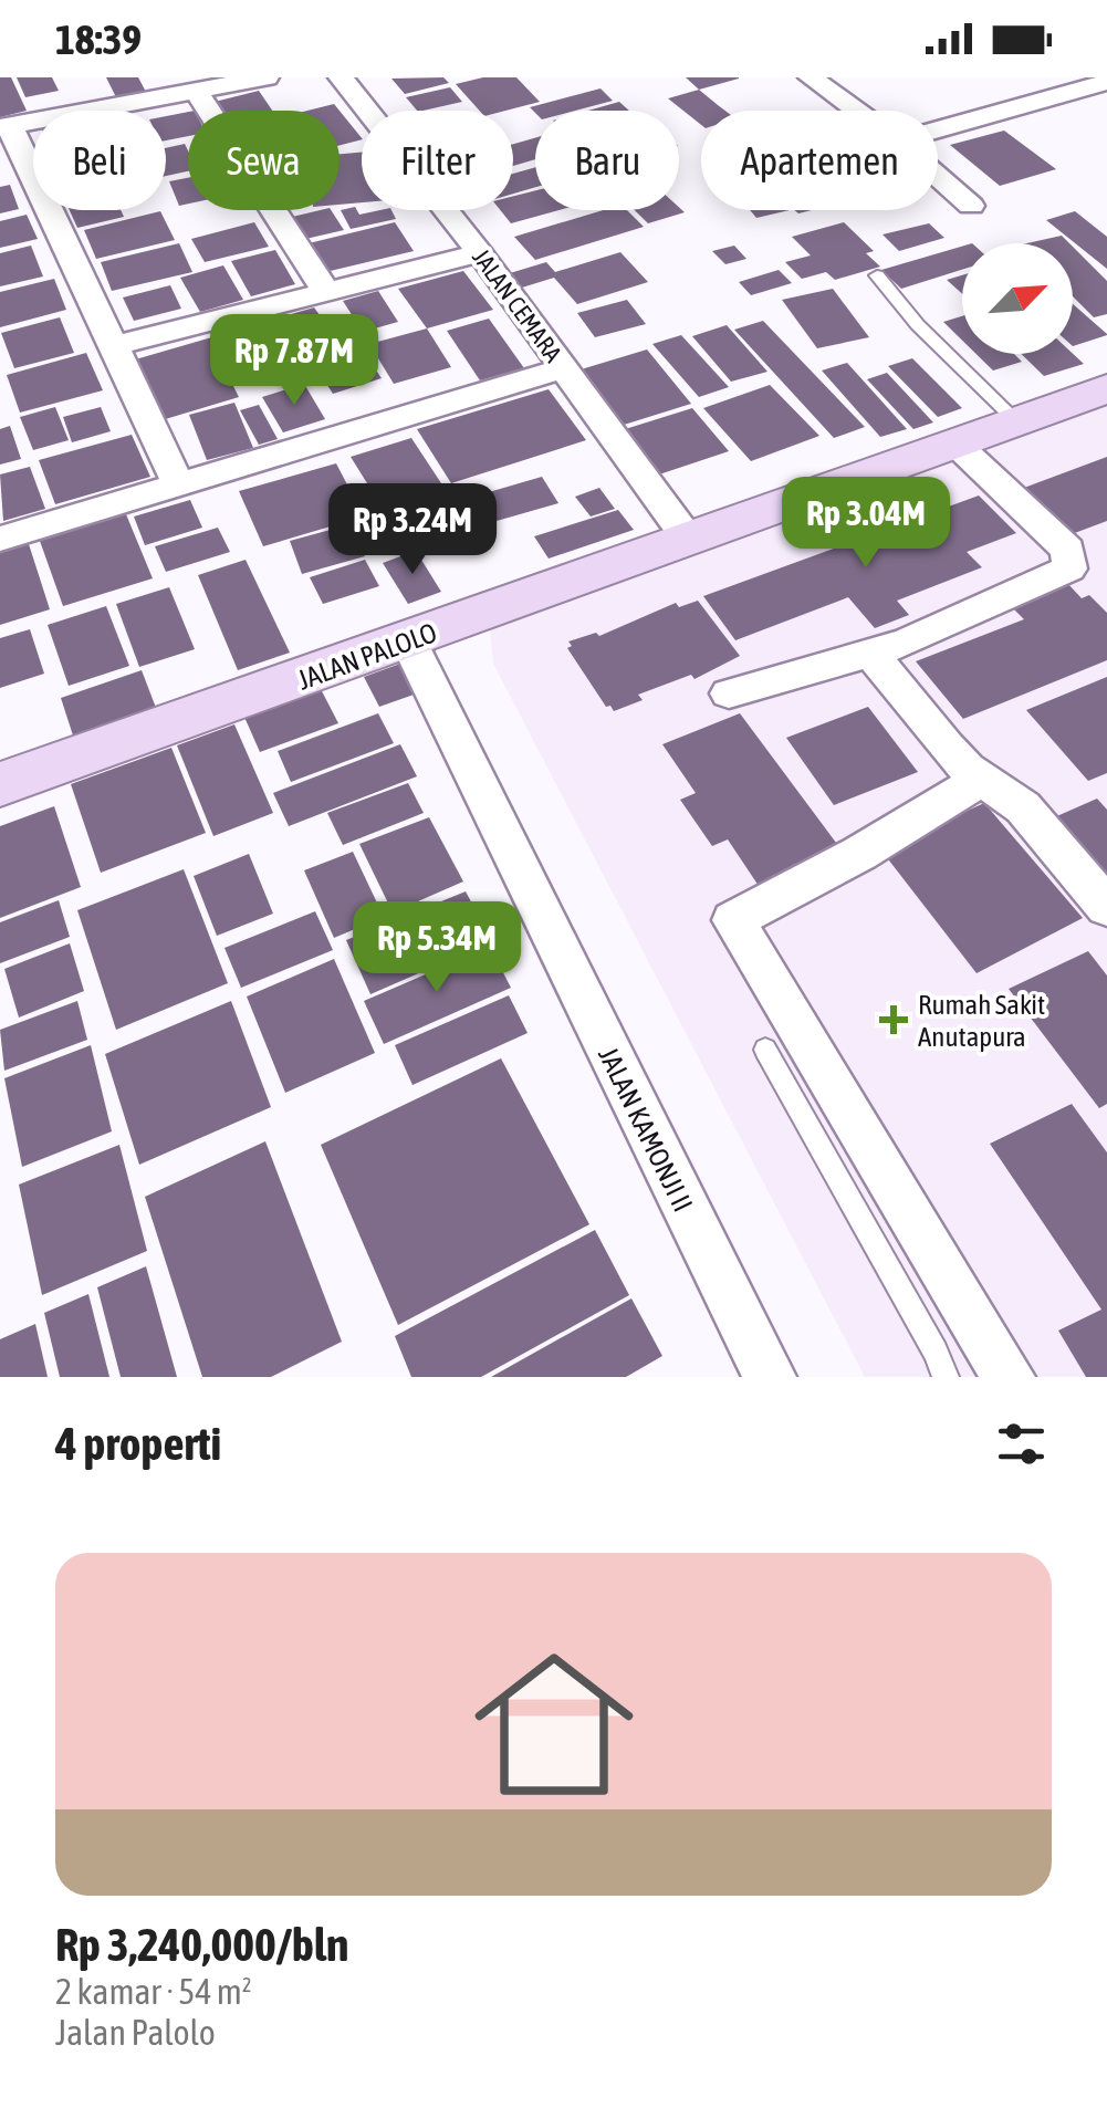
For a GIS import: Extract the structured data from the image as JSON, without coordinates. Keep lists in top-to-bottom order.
{
  "streets": {
    "street": ["JALAN CEMARA", "JALAN PALOLO", "JALAN KAMONJI II"]
  },
  "crossings": [
    ["JALAN CEMARA", "JALAN PALOLO"],
    ["JALAN PALOLO", "JALAN KAMONJI II"]
  ],
  "places": {
    "health": ["Rumah Sakit Anutapura"]
  },
  "north": "top right",
  "page": {
    "status": "18:39",
    "chip": [
      "Beli",
      "Sewa",
      "Filter",
      "Baru",
      "Apartemen"
    ],
    "price": [
      "Rp 7.87M",
      "Rp 3.04M",
      "Rp 3.24M",
      "Rp 5.34M"
    ],
    "heading": "4 properti",
    "list": [
      {
        "name": "Rp 3,240,000/bln",
        "note": "2 kamar · 54 m² · Jalan Palolo"
      }
    ]
  }
}
